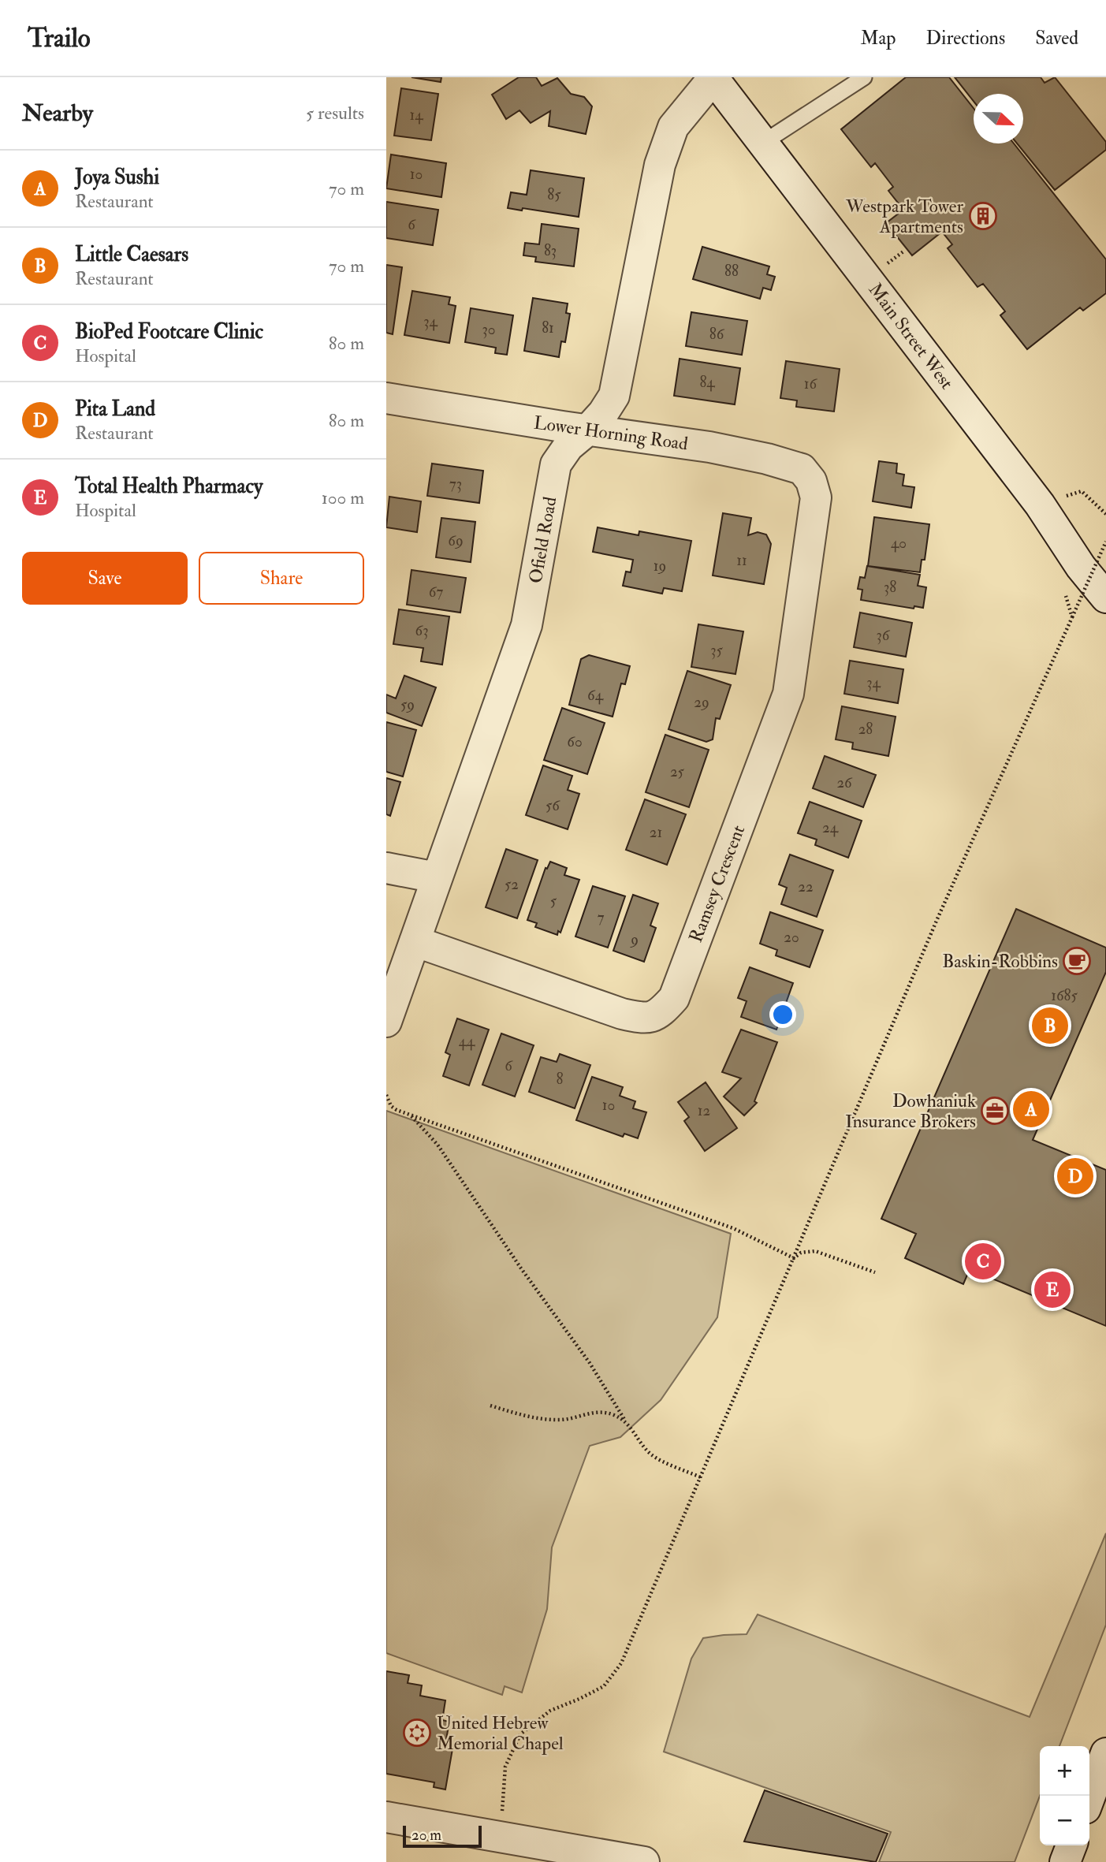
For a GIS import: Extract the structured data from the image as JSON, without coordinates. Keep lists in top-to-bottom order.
{
  "streets": {
    "street": [
      "Main Street West",
      "Lower Horning Road",
      "Ofield Road",
      "Ramsey Crescent"
    ]
  },
  "crossings": [
    ["Main Street West", "Ofield Road"],
    ["Lower Horning Road", "Ofield Road"],
    ["Lower Horning Road", "Ramsey Crescent"],
    ["Ofield Road", "Ramsey Crescent"]
  ],
  "places": {
    "building": ["Westpark Tower Apartments"],
    "cafe": ["Baskin-Robbins"],
    "office": ["Dowhaniuk Insurance Brokers"],
    "synagogue": ["United Hebrew Memorial Chapel"]
  },
  "house_numbers": [
    "14",
    "10",
    "85",
    "6",
    "83",
    "88",
    "34",
    "81",
    "30",
    "86",
    "84",
    "16",
    "73",
    "69",
    "40",
    "11",
    "19",
    "38",
    "67",
    "63",
    "36",
    "35",
    "34",
    "64",
    "29",
    "59",
    "28",
    "60",
    "25",
    "26",
    "56",
    "24",
    "21",
    "52",
    "22",
    "5",
    "7",
    "20",
    "9",
    "1685",
    "44",
    "6",
    "8",
    "10",
    "12"
  ],
  "scale_bar": "20 m",
  "north": "right",
  "page": {
    "header": "Trailo",
    "nav": ["Map", "Directions", "Saved"],
    "heading": ["Nearby", "5 results"],
    "list": [
      {
        "mark": "A",
        "name": "Joya Sushi",
        "note": "Restaurant",
        "value": "70 m"
      },
      {
        "mark": "B",
        "name": "Little Caesars",
        "note": "Restaurant",
        "value": "70 m"
      },
      {
        "mark": "C",
        "name": "BioPed Footcare Clinic",
        "note": "Hospital",
        "value": "80 m"
      },
      {
        "mark": "D",
        "name": "Pita Land",
        "note": "Restaurant",
        "value": "80 m"
      },
      {
        "mark": "E",
        "name": "Total Health Pharmacy",
        "note": "Hospital",
        "value": "100 m"
      }
    ],
    "buttons": ["Save", "Share"],
    "pins": [
      "B",
      "A",
      "D",
      "C",
      "E"
    ],
    "map_buttons": ["+", "−"],
    "scale": "20 m"
  }
}
